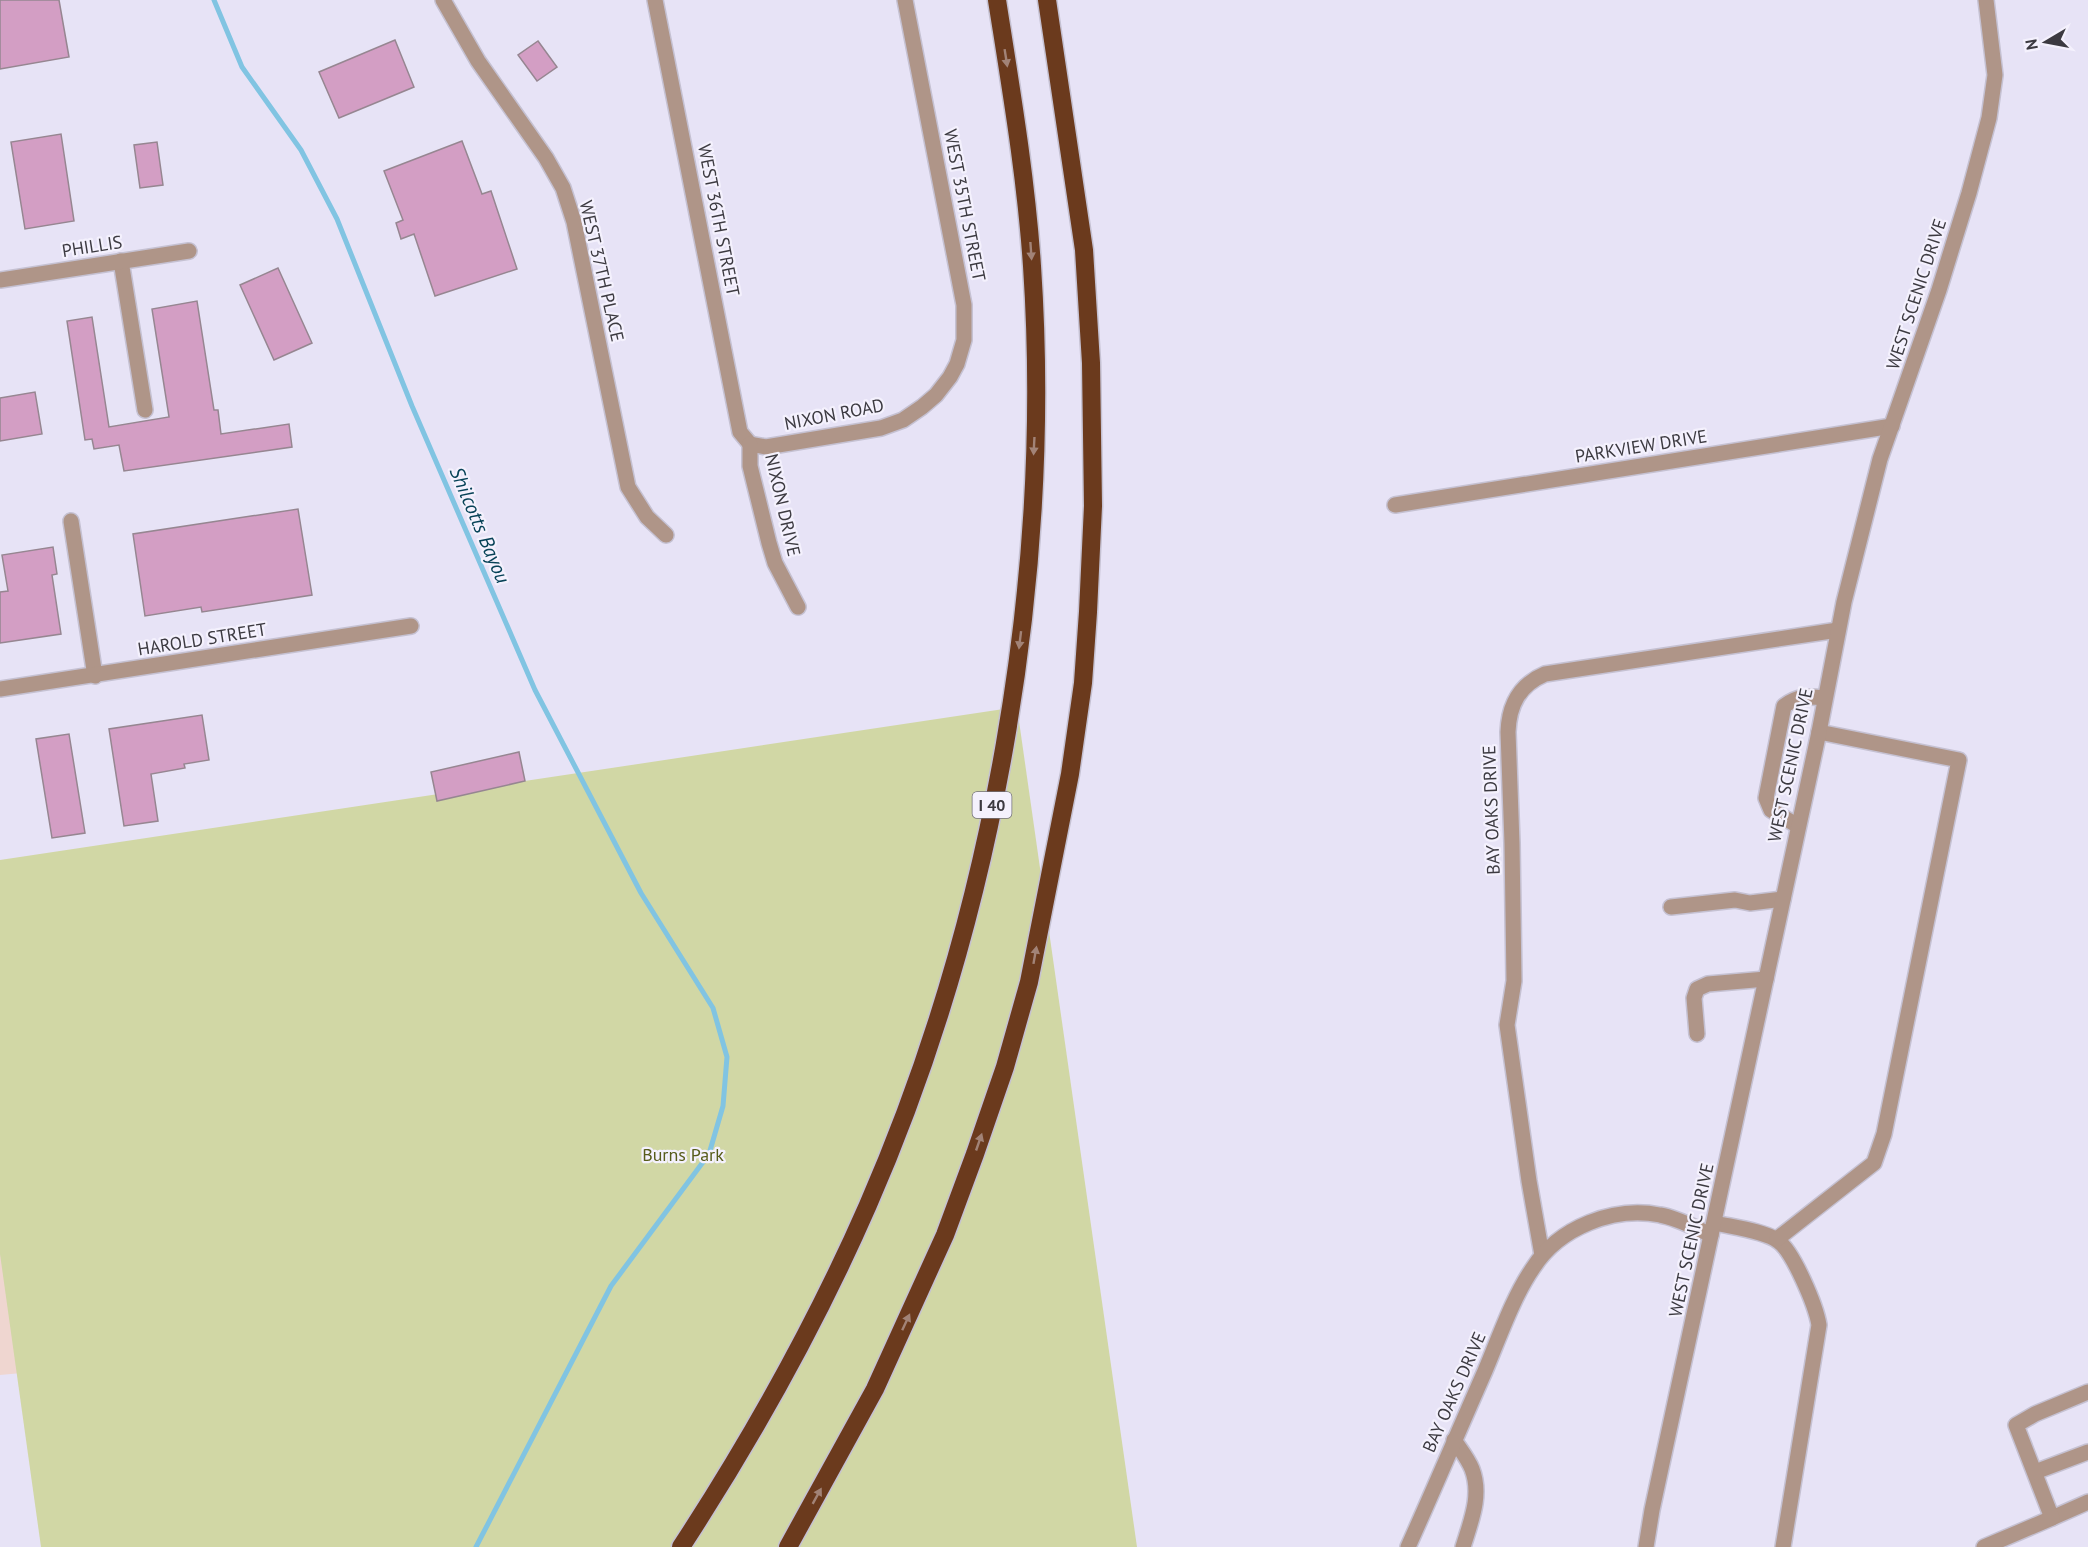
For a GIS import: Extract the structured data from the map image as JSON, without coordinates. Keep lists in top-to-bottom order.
{
  "streets": {
    "highway": ["I 40"],
    "street": [
      "WEST 35TH STREET",
      "WEST 36TH STREET",
      "PHILLIS",
      "WEST 37TH PLACE",
      "WEST SCENIC DRIVE",
      "NIXON ROAD",
      "PARKVIEW DRIVE",
      "NIXON DRIVE",
      "HAROLD STREET",
      "BAY OAKS DRIVE"
    ]
  },
  "crossings": [
    ["WEST 35TH STREET", "NIXON ROAD"],
    ["WEST 36TH STREET", "NIXON ROAD"],
    ["WEST 36TH STREET", "NIXON DRIVE"],
    ["WEST SCENIC DRIVE", "PARKVIEW DRIVE"],
    ["WEST SCENIC DRIVE", "BAY OAKS DRIVE"],
    ["NIXON ROAD", "NIXON DRIVE"]
  ],
  "water": ["Shilcotts Bayou"],
  "parks": ["Burns Park"],
  "north": "left"
}
